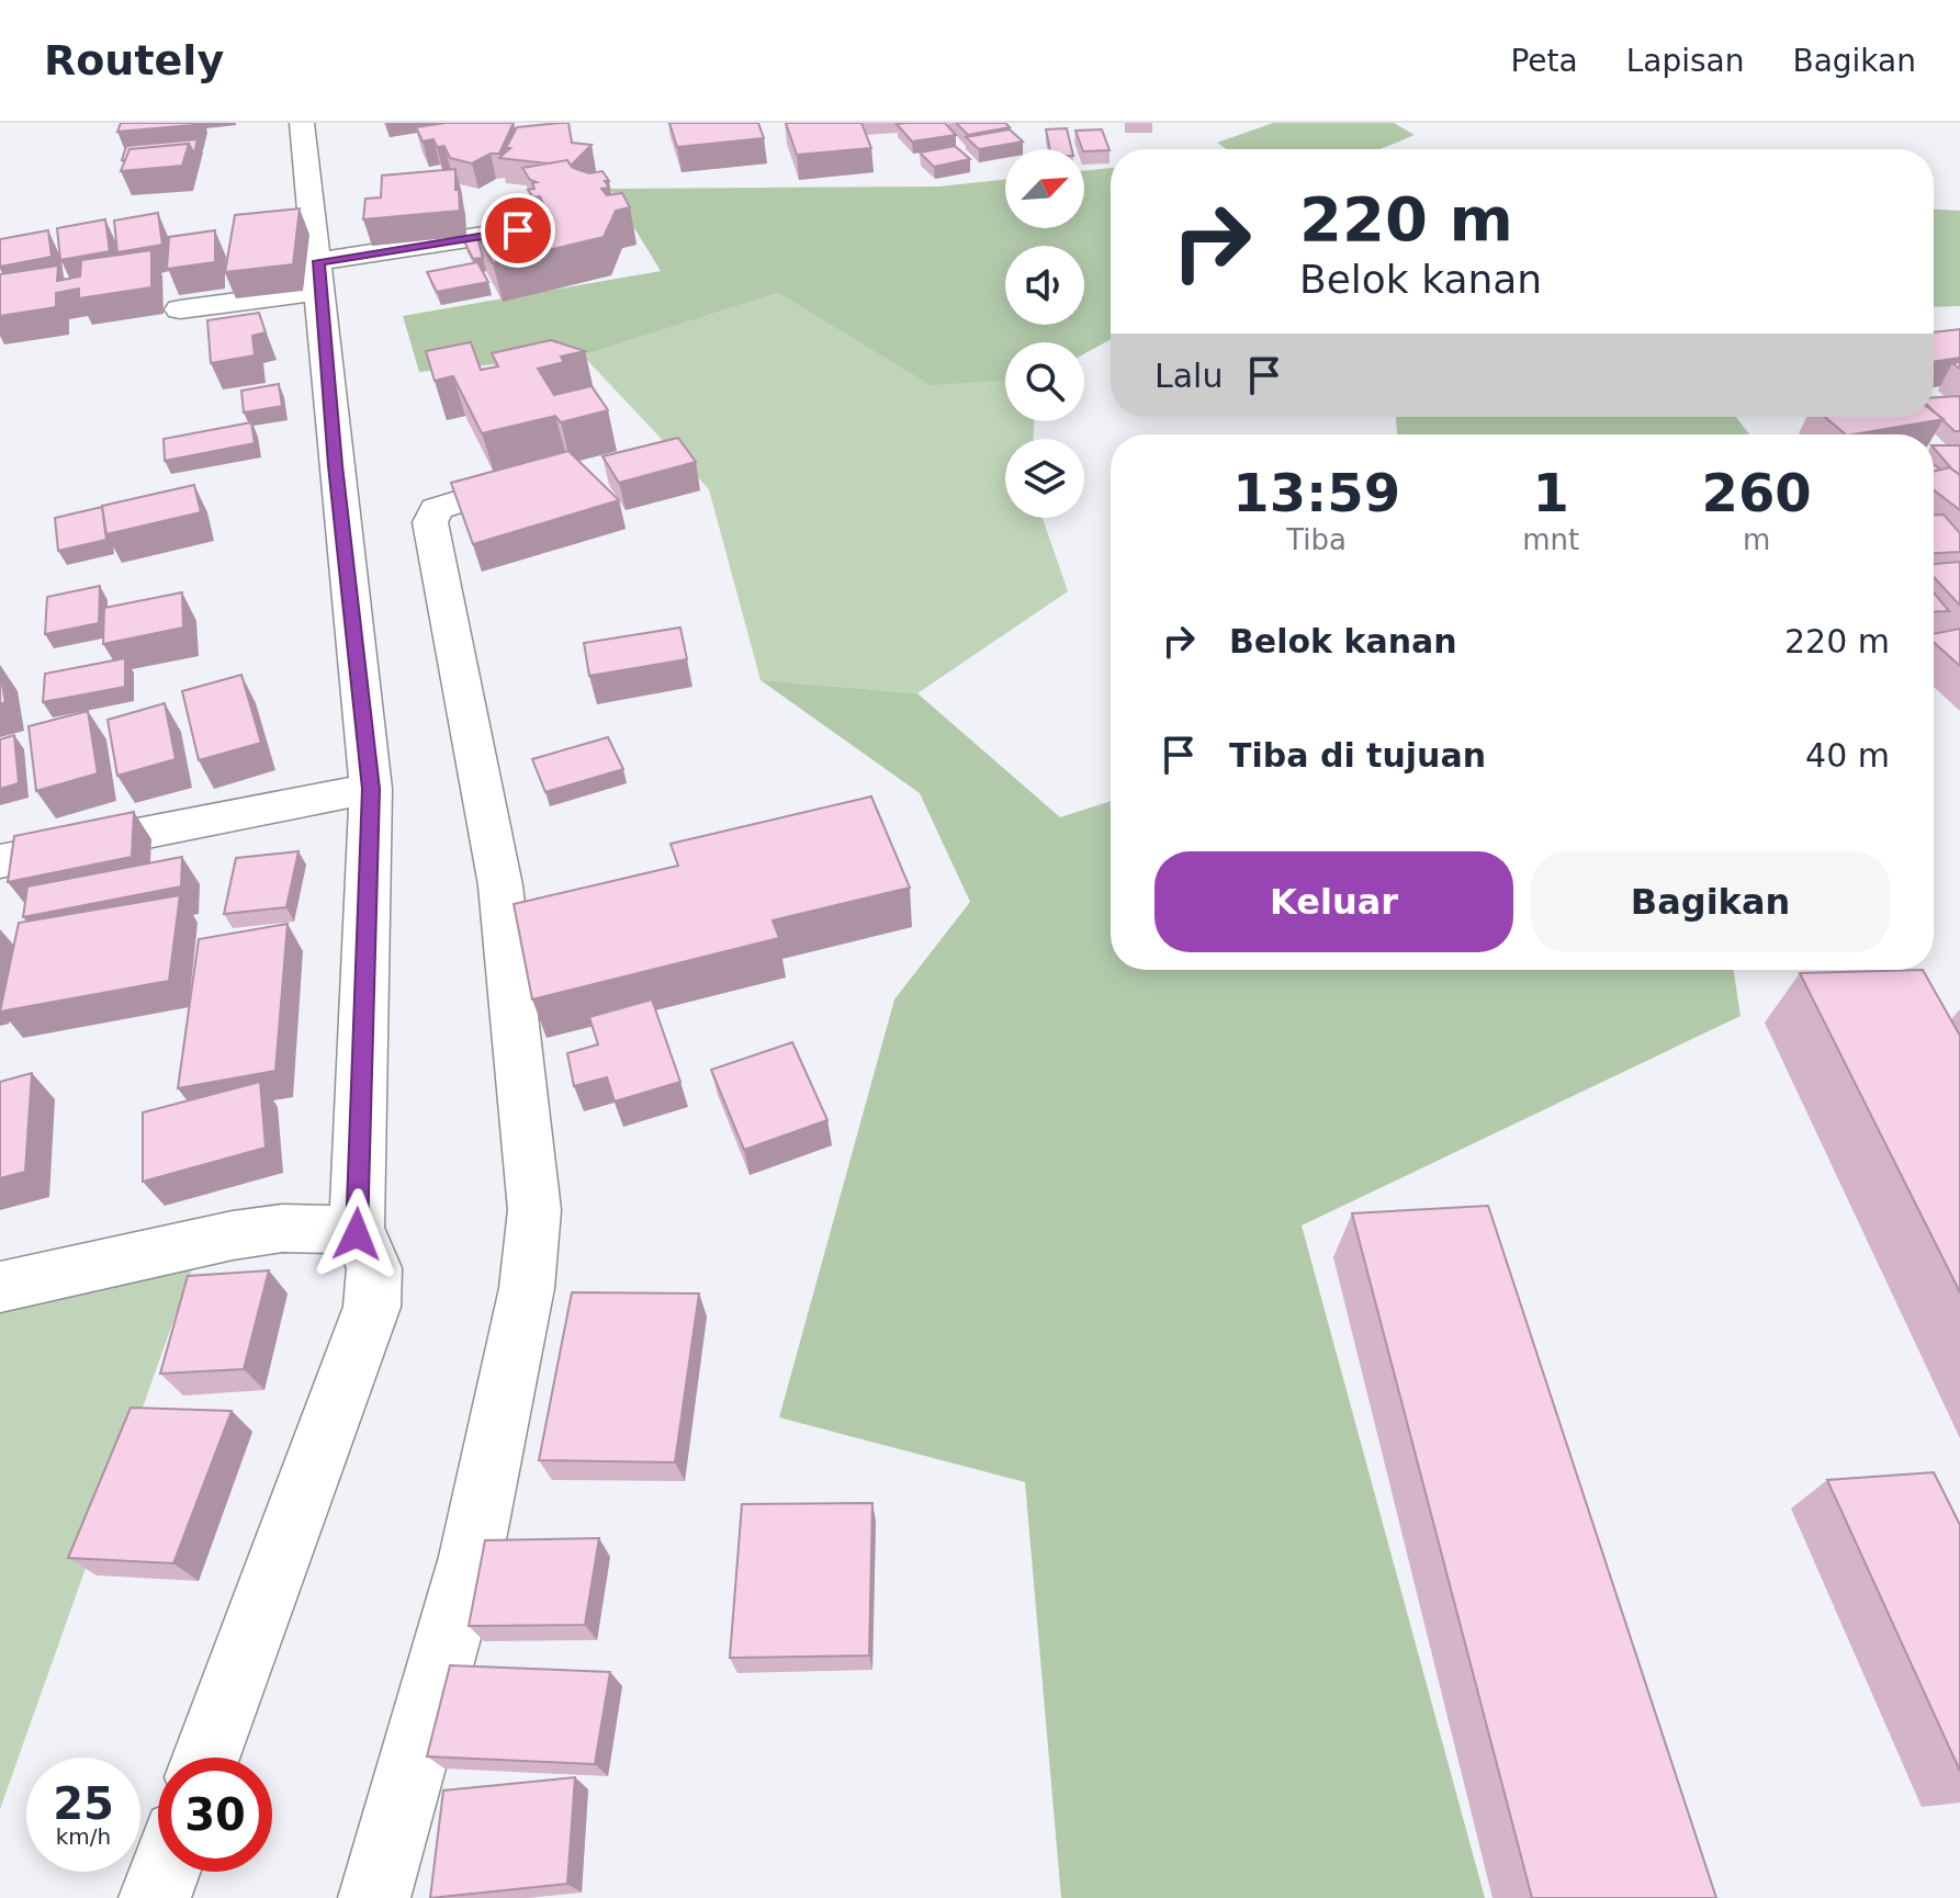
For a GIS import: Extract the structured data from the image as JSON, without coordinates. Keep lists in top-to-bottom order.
{
  "north": "top right",
  "page": {
    "header": "Routely",
    "nav": ["Peta", "Lapisan", "Bagikan"],
    "turn": ["220 m", "Belok kanan"],
    "then": "Lalu",
    "eta": [
      "13:59",
      "Tiba",
      "1",
      "mnt",
      "260",
      "m"
    ],
    "list": [
      {
        "name": "Belok kanan",
        "value": "220 m"
      },
      {
        "name": "Tiba di tujuan",
        "value": "40 m"
      }
    ],
    "buttons": ["Keluar", "Bagikan"],
    "speed": "25 km/h",
    "limit": "30"
  }
}
